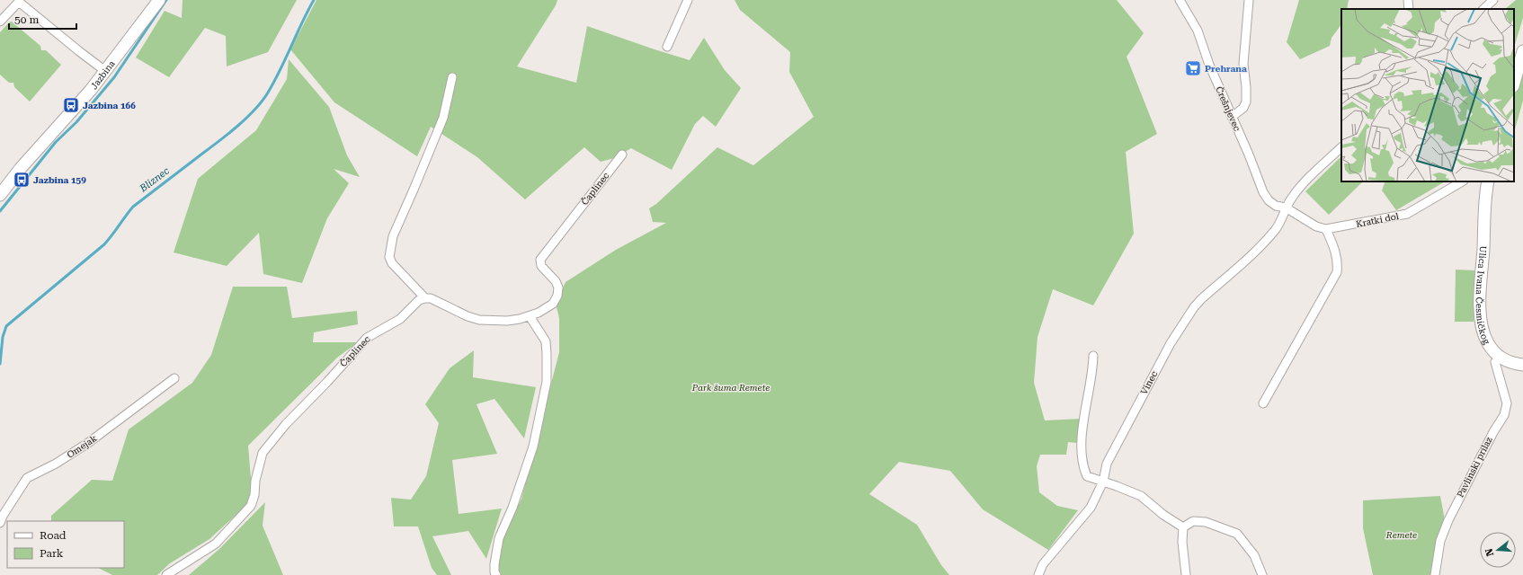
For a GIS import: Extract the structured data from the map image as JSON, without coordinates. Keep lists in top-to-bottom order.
{
  "streets": {
    "street": [
      "Jazbina",
      "Črešnjevec",
      "Čaplinec",
      "Kratki dol",
      "Ulica Ivana Česmičkog",
      "Vinec",
      "Omejak",
      "Pavlinski prilaz"
    ]
  },
  "crossings": [
    ["Črešnjevec", "Vinec"]
  ],
  "water": ["Bliznec"],
  "parks": ["Park šuma Remete", "Remete"],
  "places": {
    "supermarket": ["Prehrana"],
    "bus stop": ["Jazbina 166", "Jazbina 159"]
  },
  "legend": ["Road", "Park"],
  "scale_bar": "50 m",
  "north": "left"
}
